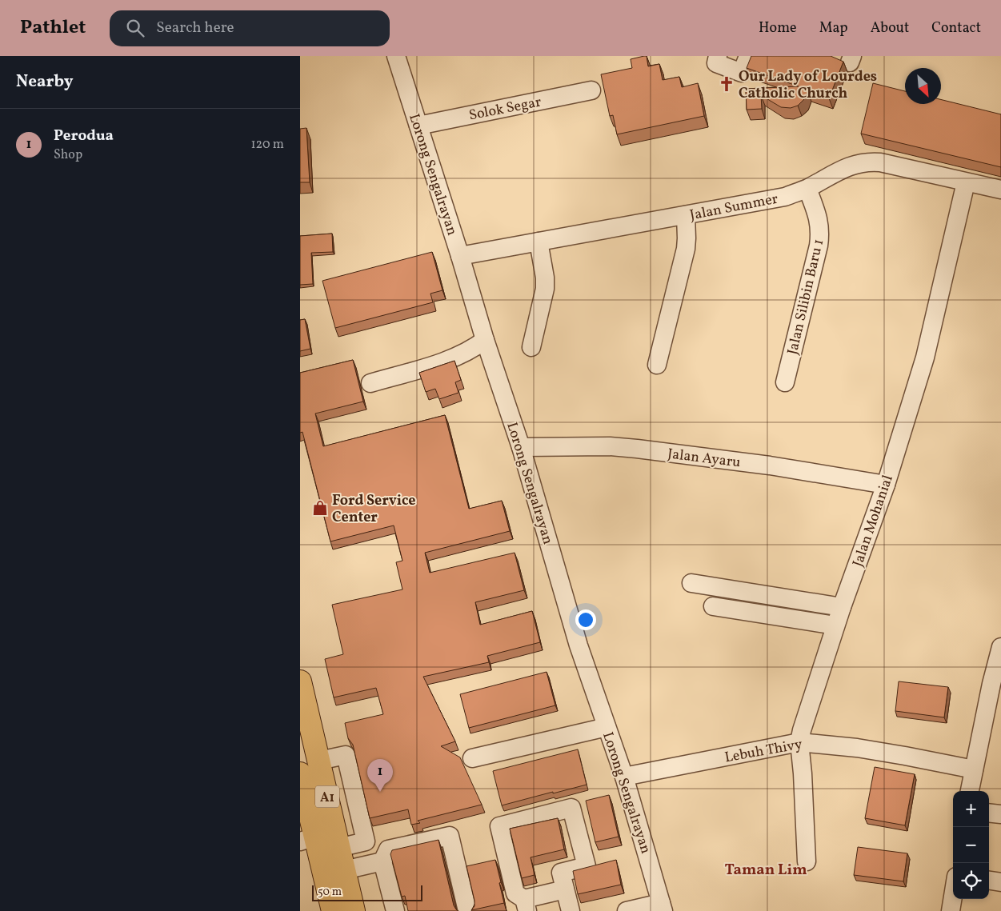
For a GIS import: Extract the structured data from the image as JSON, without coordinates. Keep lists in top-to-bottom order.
{
  "streets": {
    "main road": ["A1"],
    "street": [
      "Solok Segar",
      "Lorong Sengalrayan",
      "Jalan Summer",
      "Jalan Silibin Baru 1",
      "Jalan Ayaru",
      "Jalan Mohanial",
      "Lebuh Thivy"
    ]
  },
  "crossings": [
    ["Solok Segar", "Lorong Sengalrayan"],
    ["Lorong Sengalrayan", "Jalan Summer"],
    ["Lorong Sengalrayan", "Jalan Ayaru"],
    ["Lorong Sengalrayan", "Lebuh Thivy"],
    ["Jalan Summer", "Jalan Silibin Baru 1"],
    ["Jalan Summer", "Jalan Mohanial"],
    ["Jalan Ayaru", "Jalan Mohanial"],
    ["Jalan Mohanial", "Lebuh Thivy"]
  ],
  "districts": ["Taman Lim"],
  "places": {
    "church": ["Our Lady of Lourdes Catholic Church"],
    "shop": ["Ford Service Center"]
  },
  "scale_bar": "50 m",
  "north": "bottom right",
  "page": {
    "header": "Pathlet",
    "search": "Search here",
    "nav": [
      "Home",
      "Map",
      "About",
      "Contact"
    ],
    "heading": "Nearby",
    "list": [
      {
        "mark": "1",
        "name": "Perodua",
        "note": "Shop",
        "value": "120 m"
      }
    ],
    "pins": "1",
    "map_buttons": ["+", "−"],
    "scale": "50 m"
  }
}
